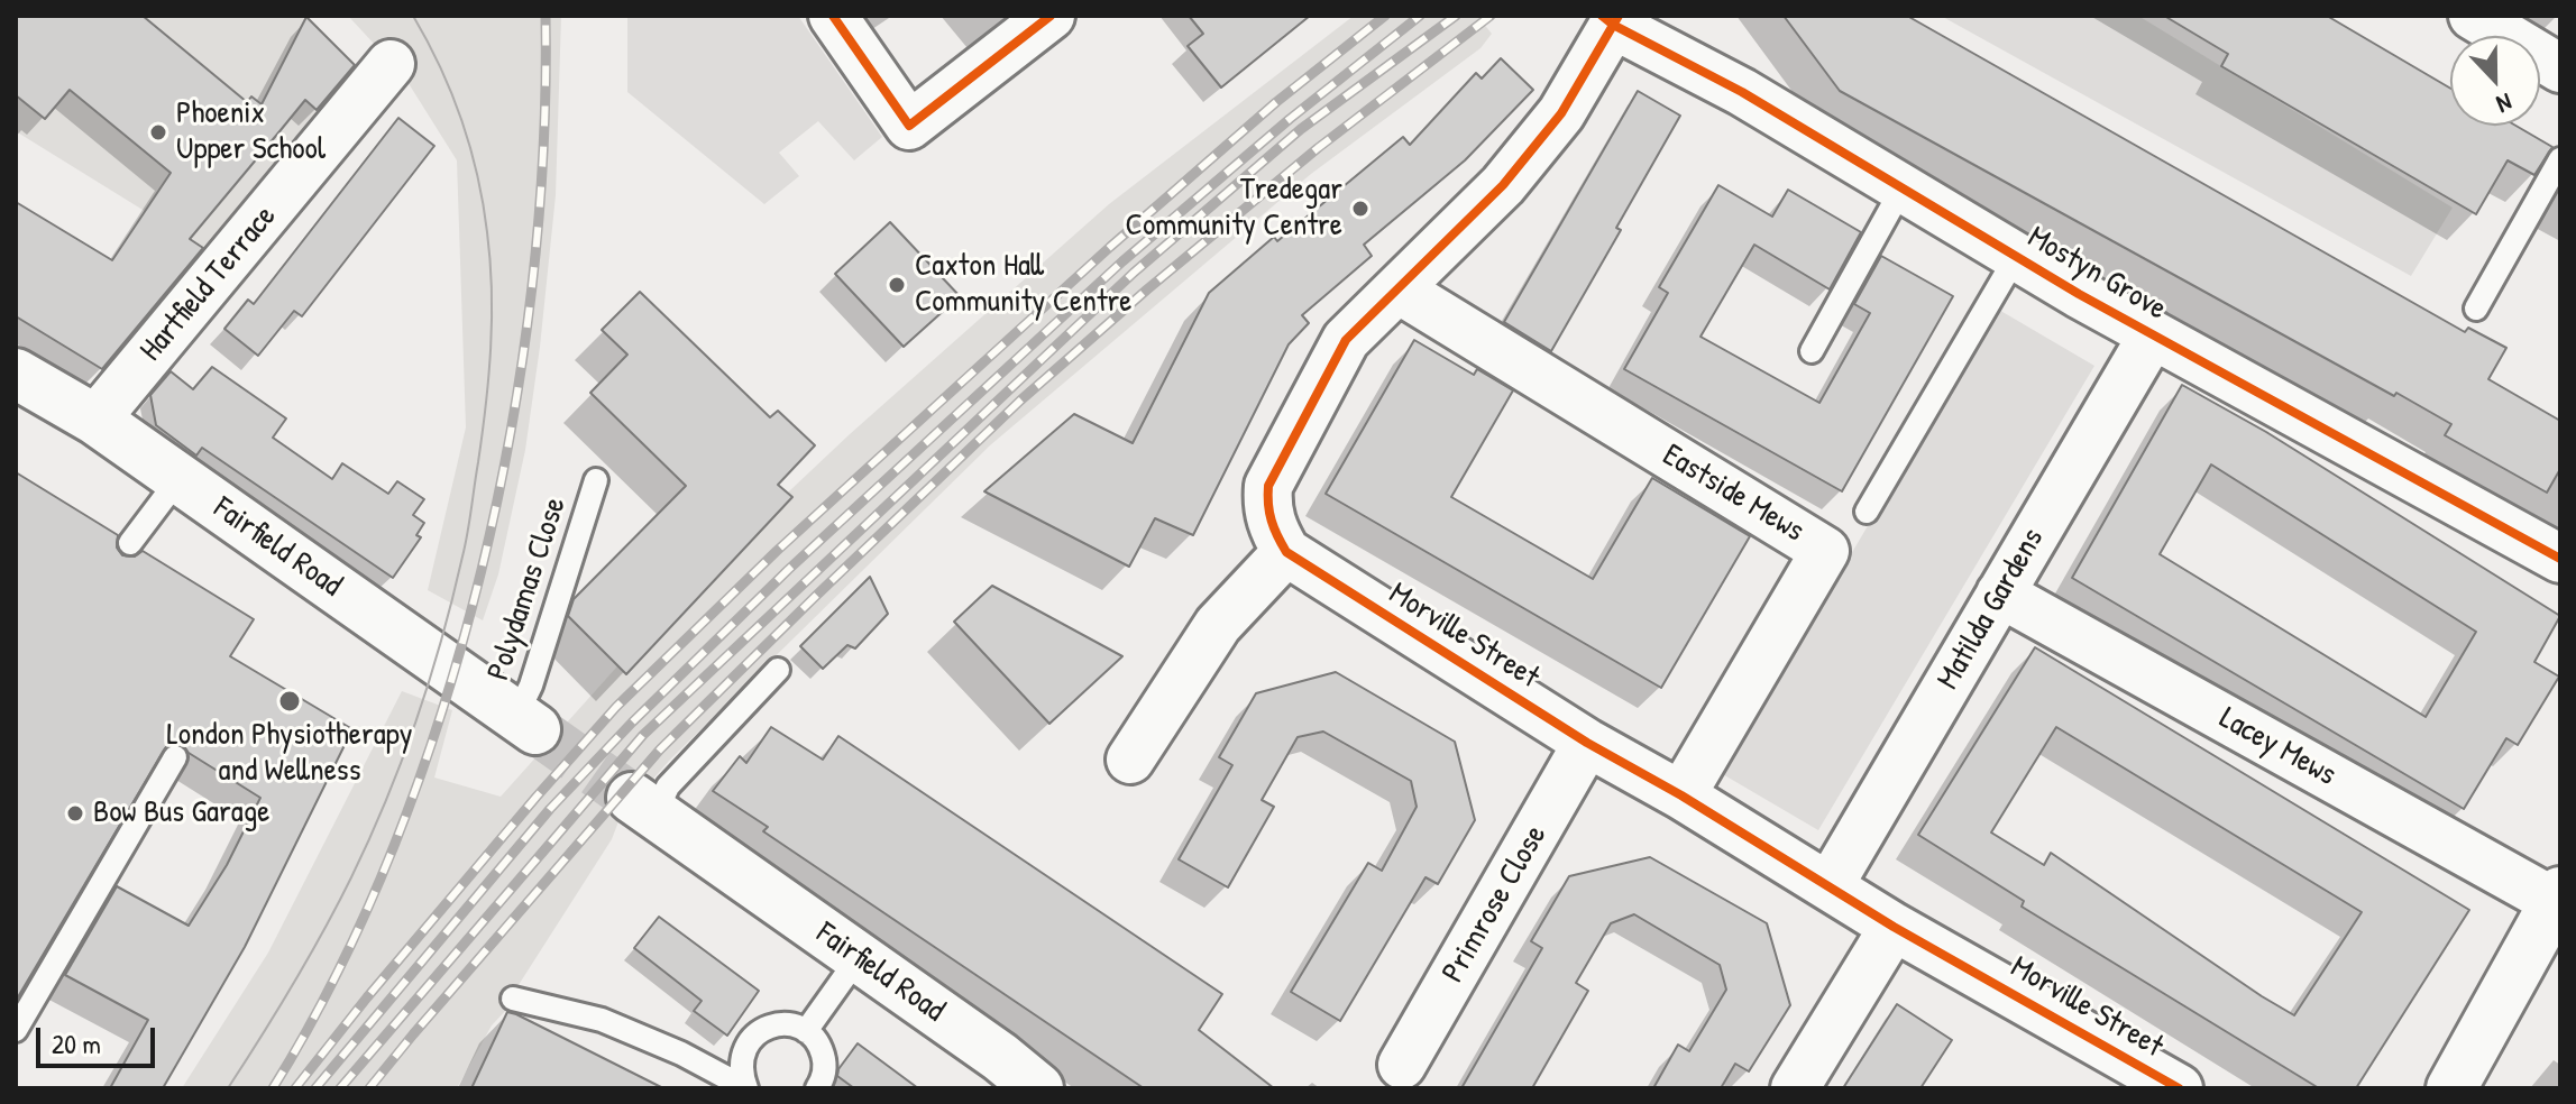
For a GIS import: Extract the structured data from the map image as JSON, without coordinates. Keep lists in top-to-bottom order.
{
  "streets": {
    "main road": ["Fairfield Road"],
    "street": [
      "Mostyn Grove",
      "Hartfield Terrace",
      "Eastside Mews",
      "Matilda Gardens",
      "Morville Street",
      "Lacey Mews",
      "Primrose Close"
    ],
    "lane": ["Polydamas Close"]
  },
  "crossings": [
    ["Mostyn Grove", "Matilda Gardens"],
    ["Hartfield Terrace", "Fairfield Road"],
    ["Eastside Mews", "Morville Street"],
    ["Fairfield Road", "Polydamas Close"],
    ["Matilda Gardens", "Morville Street"],
    ["Matilda Gardens", "Lacey Mews"],
    ["Morville Street", "Primrose Close"]
  ],
  "places": [
    "Phoenix Upper School",
    "Tredegar Community Centre",
    "Caxton Hall Community Centre",
    "London Physiotherapy and Wellness",
    "Bow Bus Garage"
  ],
  "scale_bar": "20 m",
  "north": "bottom"
}
